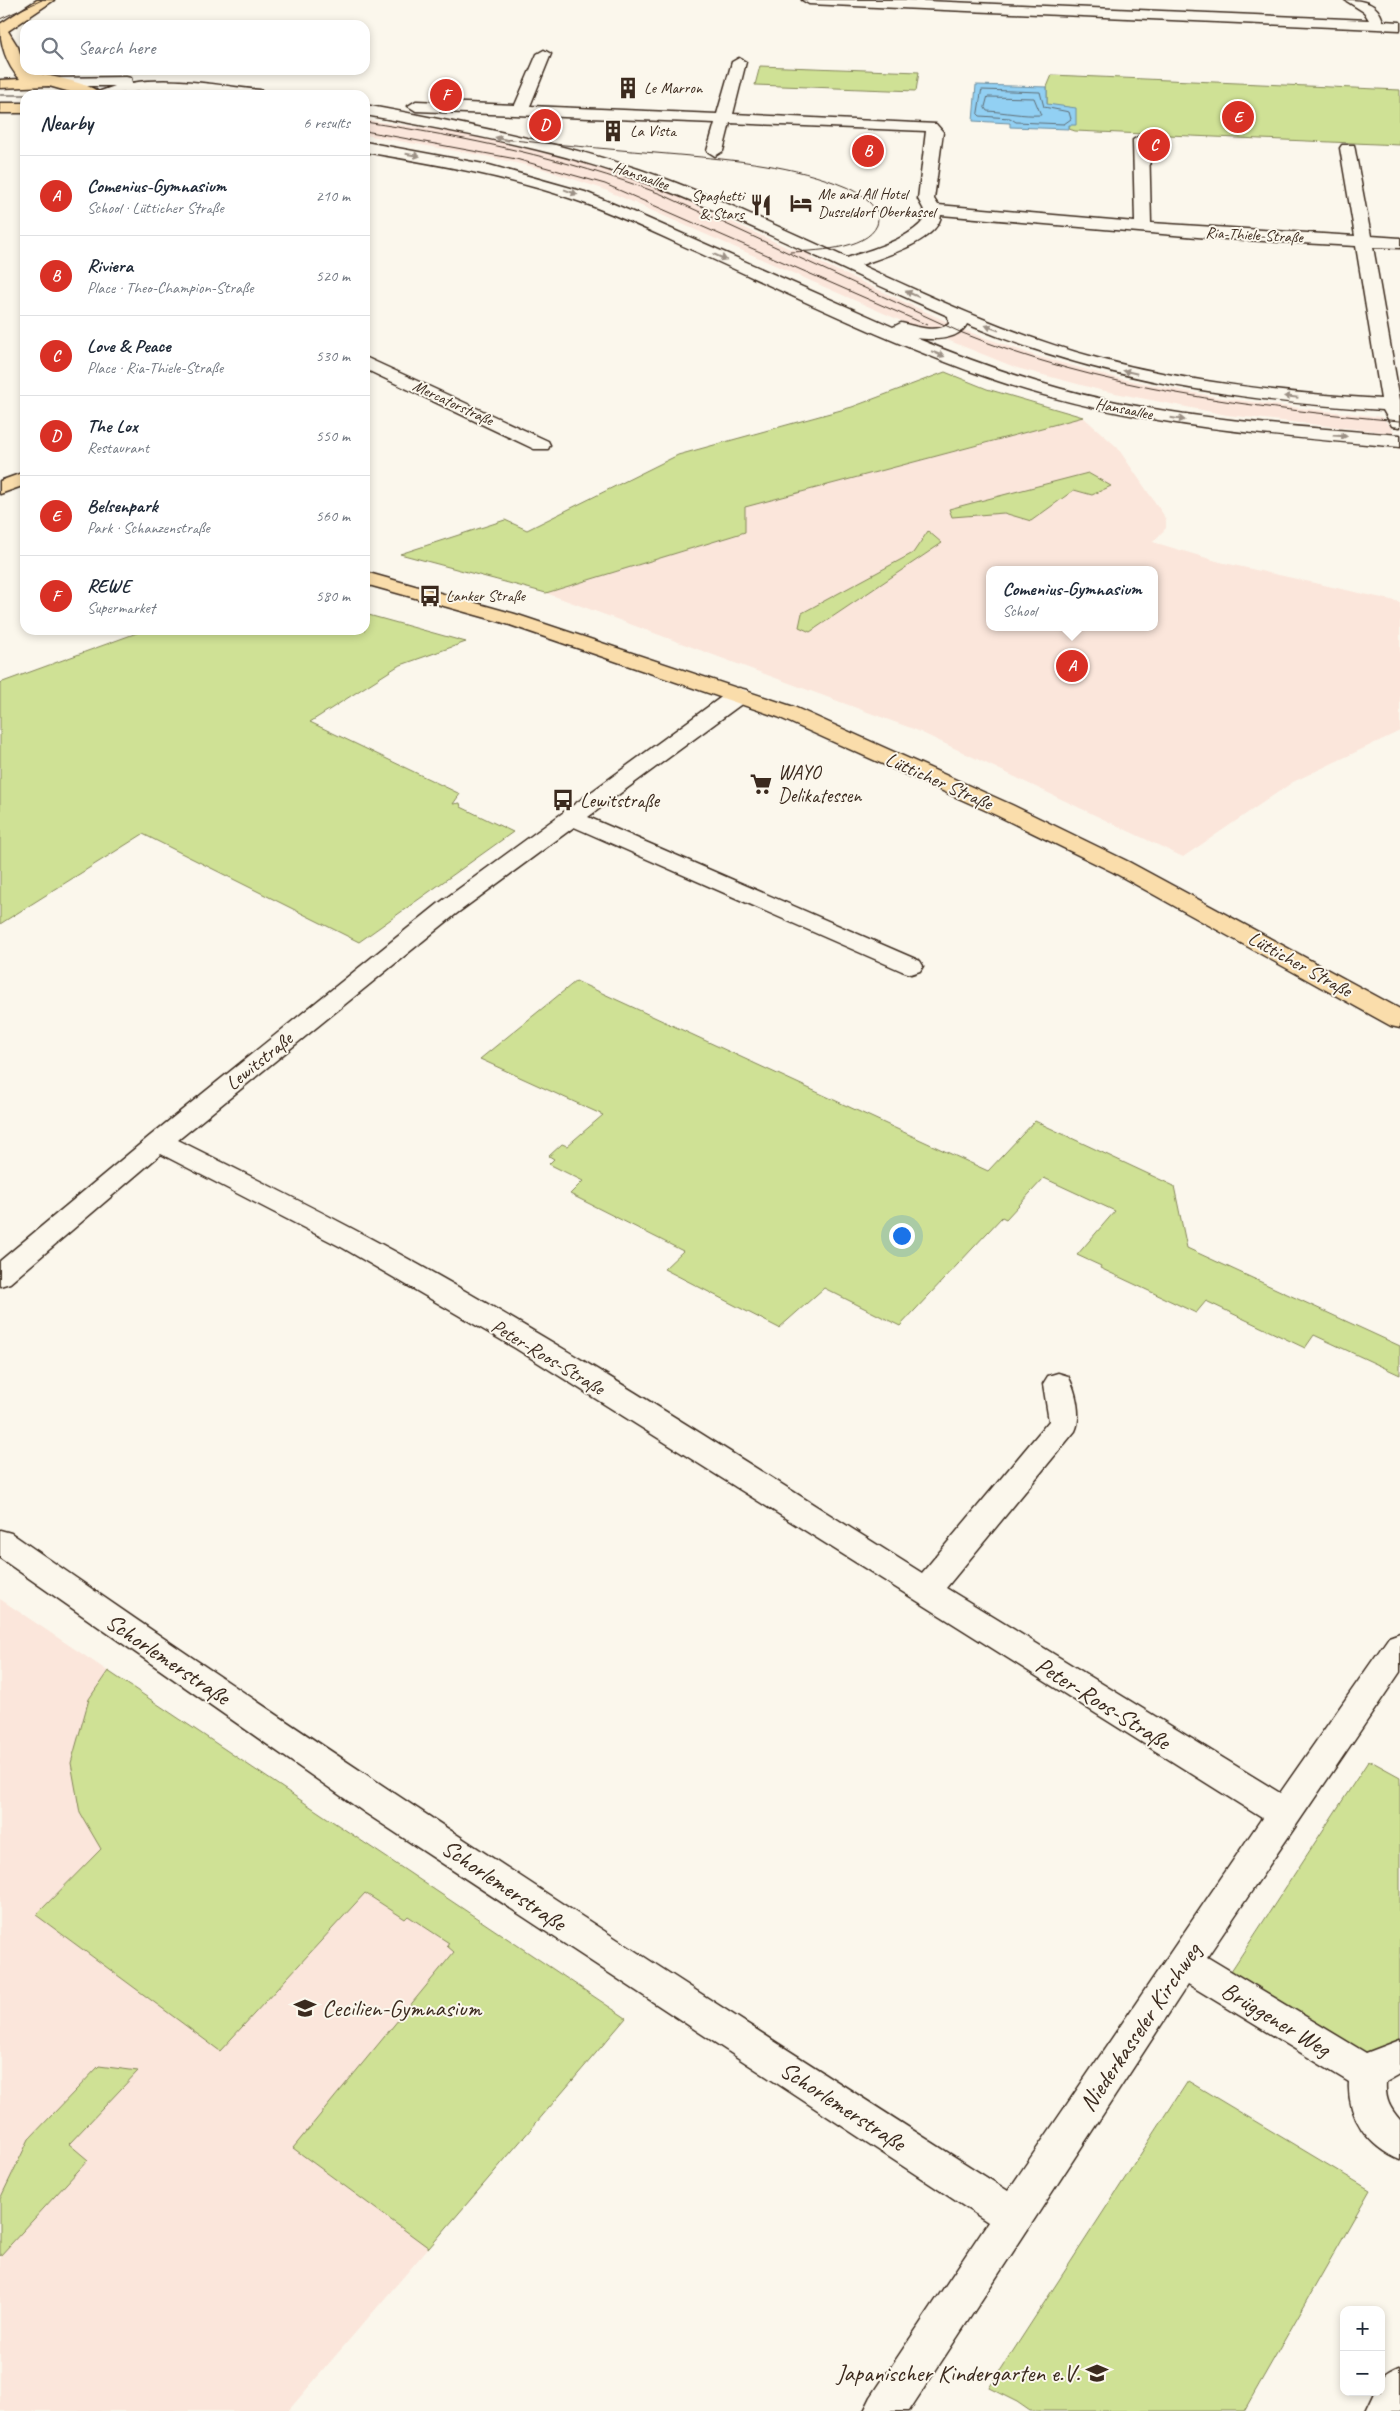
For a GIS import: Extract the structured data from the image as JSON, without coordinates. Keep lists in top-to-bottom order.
{
  "streets": {
    "main road": ["Lütticher Straße"],
    "street": [
      "Hansaallee",
      "Ria-Thiele-Straße",
      "Mercatorstraße",
      "Lewitstraße",
      "Peter-Roos-Straße",
      "Schorlemerstraße",
      "Brüggener Weg",
      "Niederkasseler Kirchweg"
    ]
  },
  "crossings": [
    ["Lütticher Straße", "Lewitstraße"],
    ["Lewitstraße", "Peter-Roos-Straße"],
    ["Peter-Roos-Straße", "Niederkasseler Kirchweg"],
    ["Schorlemerstraße", "Niederkasseler Kirchweg"],
    ["Brüggener Weg", "Niederkasseler Kirchweg"]
  ],
  "places": {
    "building": ["Le Marron", "La Vista"],
    "hotel": ["Me and All Hotel Dusseldorf Oberkassel"],
    "restaurant": ["Spaghetti & Stars"],
    "bus stop": ["Lanker Straße", "Lewitstraße"],
    "supermarket": ["WAYO Delikatessen"],
    "school or university": ["Cecilien-Gymnasium", "Japanischer Kindergarten e.V."]
  },
  "page": {
    "search": "Search here",
    "pins": [
      "F",
      "E",
      "D",
      "C",
      "B",
      "A"
    ],
    "heading": ["Nearby", "6 results"],
    "list": [
      {
        "mark": "A",
        "name": "Comenius-Gymnasium",
        "note": "School · Lütticher Straße",
        "value": "210 m"
      },
      {
        "mark": "B",
        "name": "Riviera",
        "note": "Place · Theo-Champion-Straße",
        "value": "520 m"
      },
      {
        "mark": "C",
        "name": "Love & Peace",
        "note": "Place · Ria-Thiele-Straße",
        "value": "530 m"
      },
      {
        "mark": "D",
        "name": "The Lox",
        "note": "Restaurant",
        "value": "550 m"
      },
      {
        "mark": "E",
        "name": "Belsenpark",
        "note": "Park · Schanzenstraße",
        "value": "560 m"
      },
      {
        "mark": "F",
        "name": "REWE",
        "note": "Supermarket",
        "value": "580 m"
      }
    ],
    "popup": ["Comenius-Gymnasium", "School"],
    "map_buttons": ["+", "−"]
  }
}
